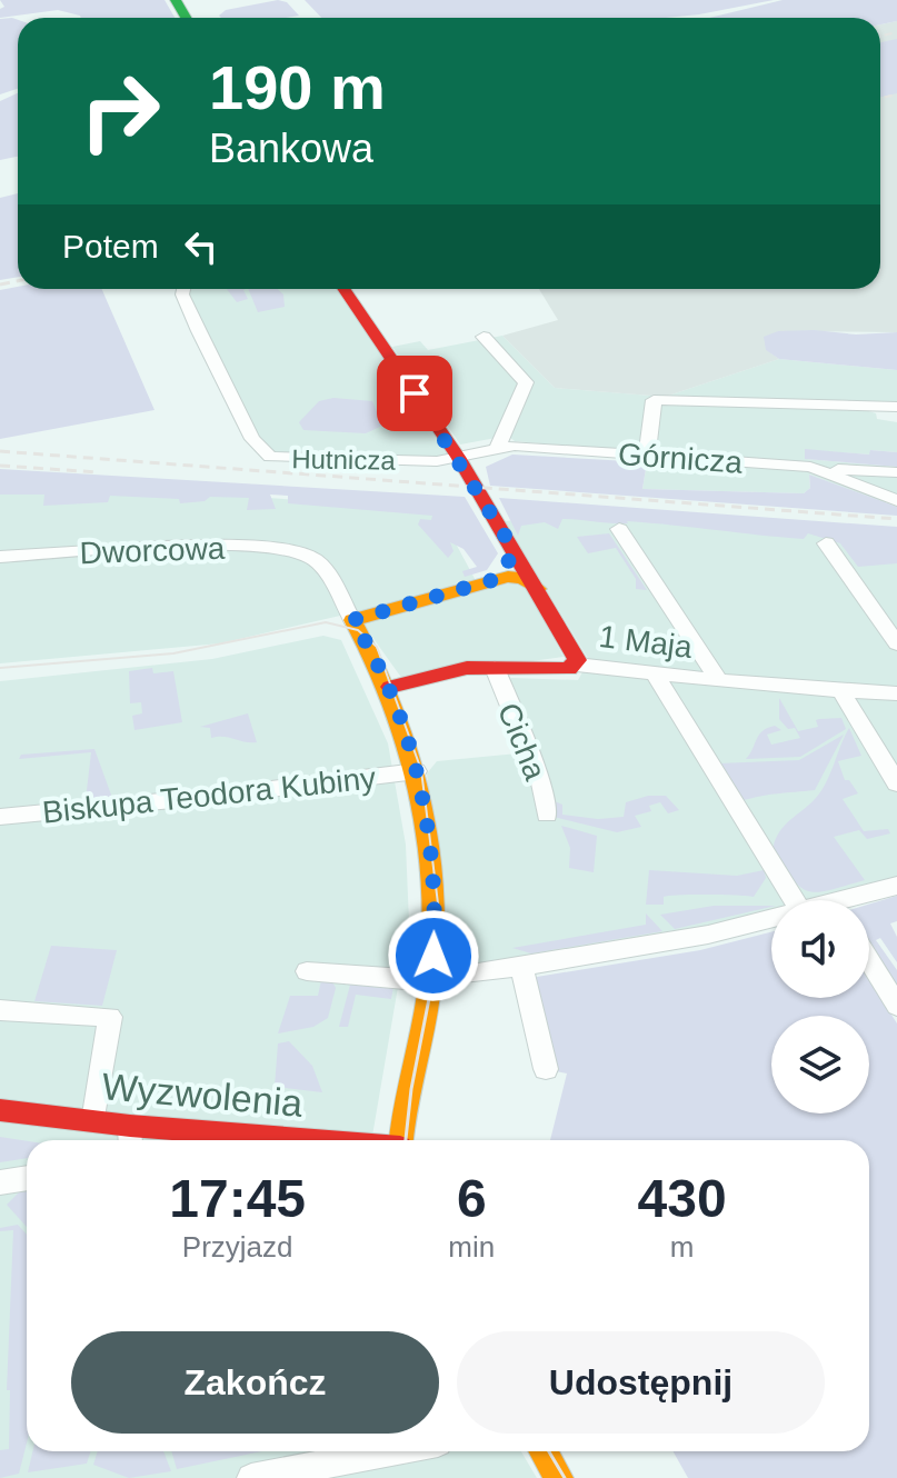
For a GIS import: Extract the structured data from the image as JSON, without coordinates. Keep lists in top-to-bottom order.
{
  "streets": {
    "street": [
      "Górnicza",
      "Hutnicza",
      "Dworcowa",
      "1 Maja",
      "Cicha",
      "Biskupa Teodora Kubiny",
      "Wyzwolenia"
    ]
  },
  "crossings": [
    ["Górnicza", "Hutnicza"],
    ["1 Maja", "Cicha"]
  ],
  "page": {
    "turn": ["190 m", "Bankowa"],
    "then": "Potem",
    "eta": [
      "17:45",
      "Przyjazd",
      "6",
      "min",
      "430",
      "m"
    ],
    "buttons": ["Zakończ", "Udostępnij"]
  }
}
